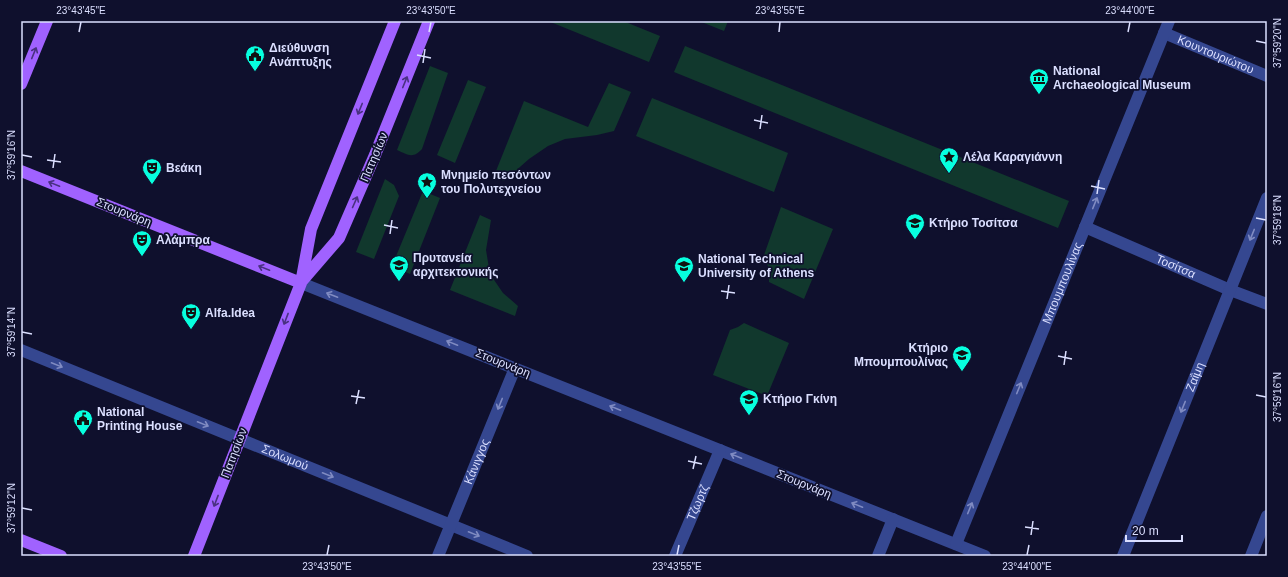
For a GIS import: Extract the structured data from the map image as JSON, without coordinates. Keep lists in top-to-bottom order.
{
  "streets": {
    "main road": ["Πατησίων", "Στουρνάρη"],
    "street": [
      "Κουντουριώτου",
      "Τοσίτσα",
      "Μπουμπουλίνας",
      "Ζαΐμη",
      "Σολωμού",
      "Κάνιγγος",
      "Τζωρτζ"
    ]
  },
  "crossings": [
    ["Κουντουριώτου", "Μπουμπουλίνας"],
    ["Πατησίων", "Στουρνάρη"],
    ["Πατησίων", "Σολωμού"],
    ["Στουρνάρη", "Μπουμπουλίνας"],
    ["Στουρνάρη", "Κάνιγγος"],
    ["Στουρνάρη", "Τζωρτζ"],
    ["Τοσίτσα", "Μπουμπουλίνας"],
    ["Τοσίτσα", "Ζαΐμη"],
    ["Σολωμού", "Κάνιγγος"]
  ],
  "one_way": [
    "Στουρνάρη",
    "Μπουμπουλίνας",
    "Ζαΐμη",
    "Σολωμού",
    "Κάνιγγος"
  ],
  "places": {
    "public building": ["Διεύθυνση Ανάπτυξης", "National Printing House"],
    "museum": ["National Archaeological Museum"],
    "place": ["Λέλα Καραγιάννη", "Μνημείο πεσόντων του Πολυτεχνείου"],
    "theatre": ["Βεάκη", "Αλάμπρα", "Alfa.Idea"],
    "school or university": [
      "Κτήριο Τοσίτσα",
      "Πρυτανεία αρχιτεκτονικής",
      "National Technical University of Athens",
      "Κτήριο Μπουμπουλίνας",
      "Κτήριο Γκίνη"
    ]
  },
  "scale_bar": "20 m",
  "coordinates": [
    "23°43'45\"E",
    "23°43'50\"E",
    "23°43'55\"E",
    "23°44'00\"E",
    "37°59'20\"N",
    "37°59'16\"N",
    "37°59'18\"N",
    "37°59'14\"N",
    "37°59'12\"N"
  ]
}
